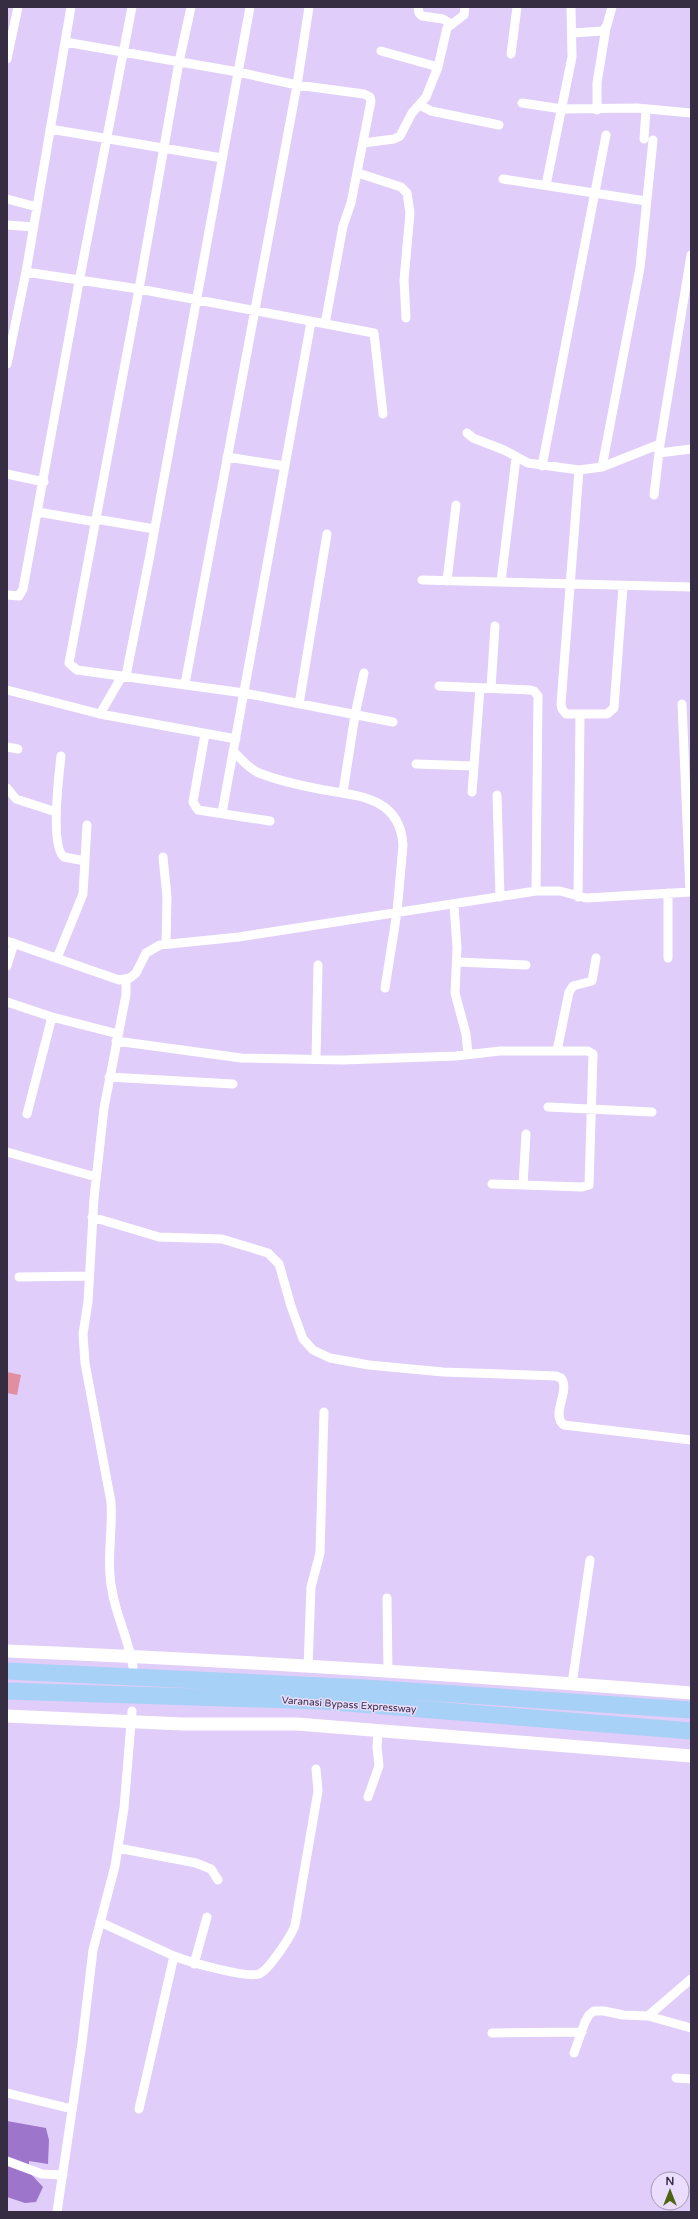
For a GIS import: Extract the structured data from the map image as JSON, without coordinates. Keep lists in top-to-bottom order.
{
  "streets": {
    "highway": ["Varanasi Bypass Expressway"]
  },
  "north": "top"
}
